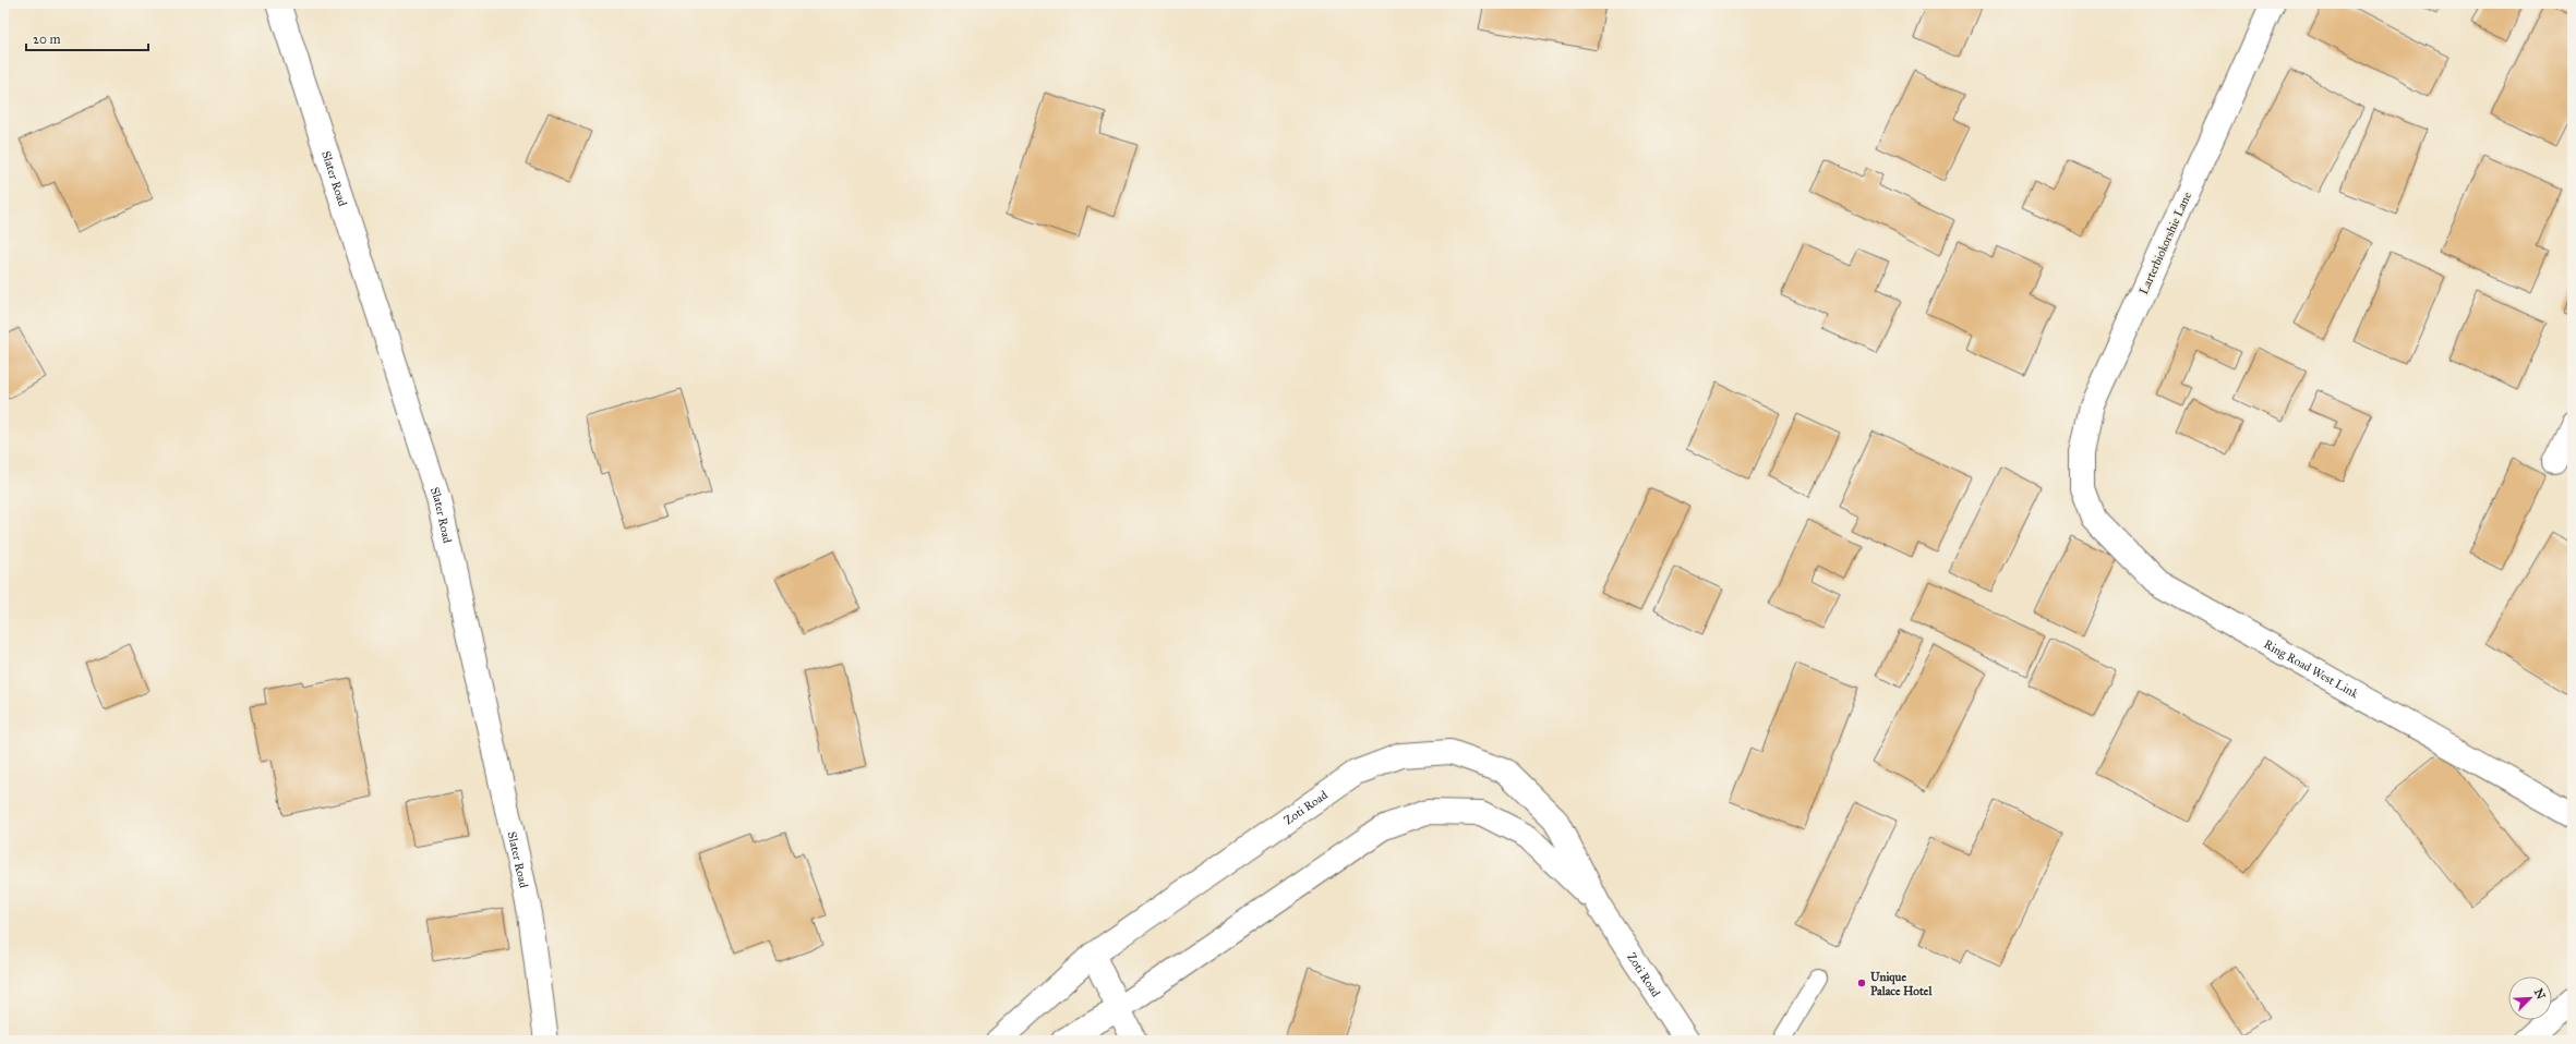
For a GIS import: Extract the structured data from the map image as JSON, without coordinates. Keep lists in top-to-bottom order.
{
  "streets": {
    "street": [
      "Slater Road",
      "Larterbiokorshie Lane",
      "Ring Road West Link",
      "Zoti Road"
    ]
  },
  "crossings": [
    ["Larterbiokorshie Lane", "Ring Road West Link"]
  ],
  "places": ["Unique Palace Hotel"],
  "scale_bar": "20 m",
  "north": "top right"
}
